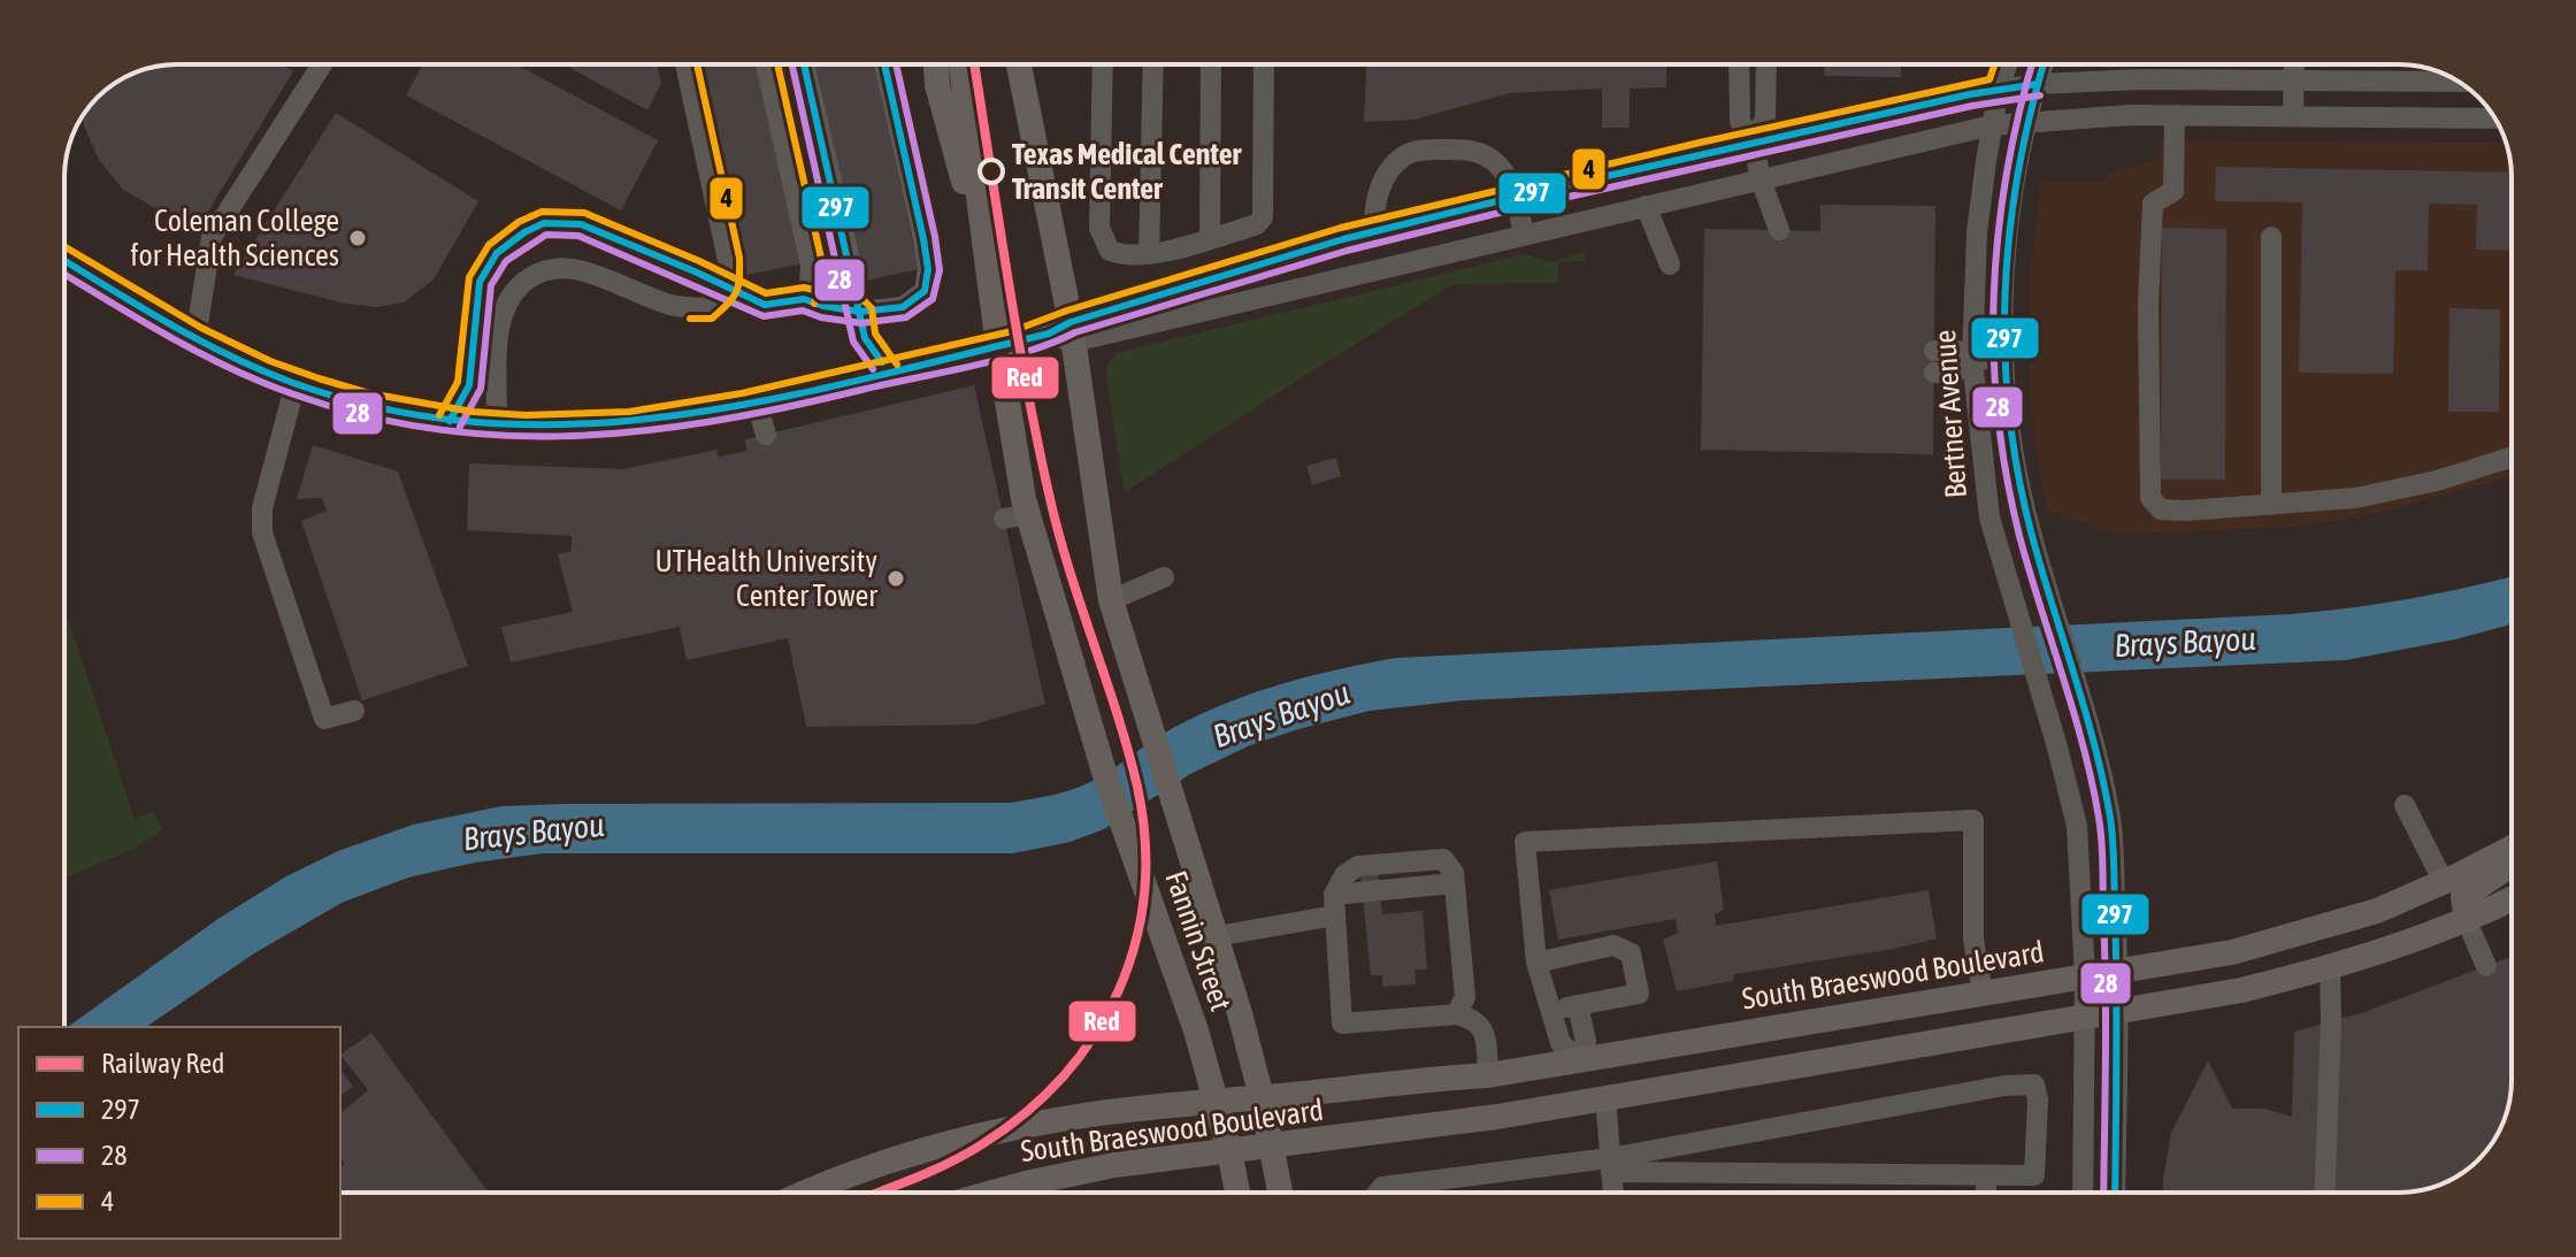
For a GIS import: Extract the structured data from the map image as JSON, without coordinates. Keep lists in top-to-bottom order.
{
  "streets": {
    "main road": ["Fannin Street", "South Braeswood Boulevard"],
    "street": ["Bertner Avenue"]
  },
  "crossings": [
    ["Bertner Avenue", "South Braeswood Boulevard"],
    ["Fannin Street", "South Braeswood Boulevard"]
  ],
  "water": ["Brays Bayou"],
  "places": ["Texas Medical Center Transit Center", "Coleman College for Health Sciences", "UTHealth University Center Tower"],
  "lines": [
    "rail line Red",
    "transit line 297",
    "transit line 28",
    "transit line 4"
  ],
  "legend": [
    "Railway Red",
    "297",
    "28",
    "4"
  ]
}
